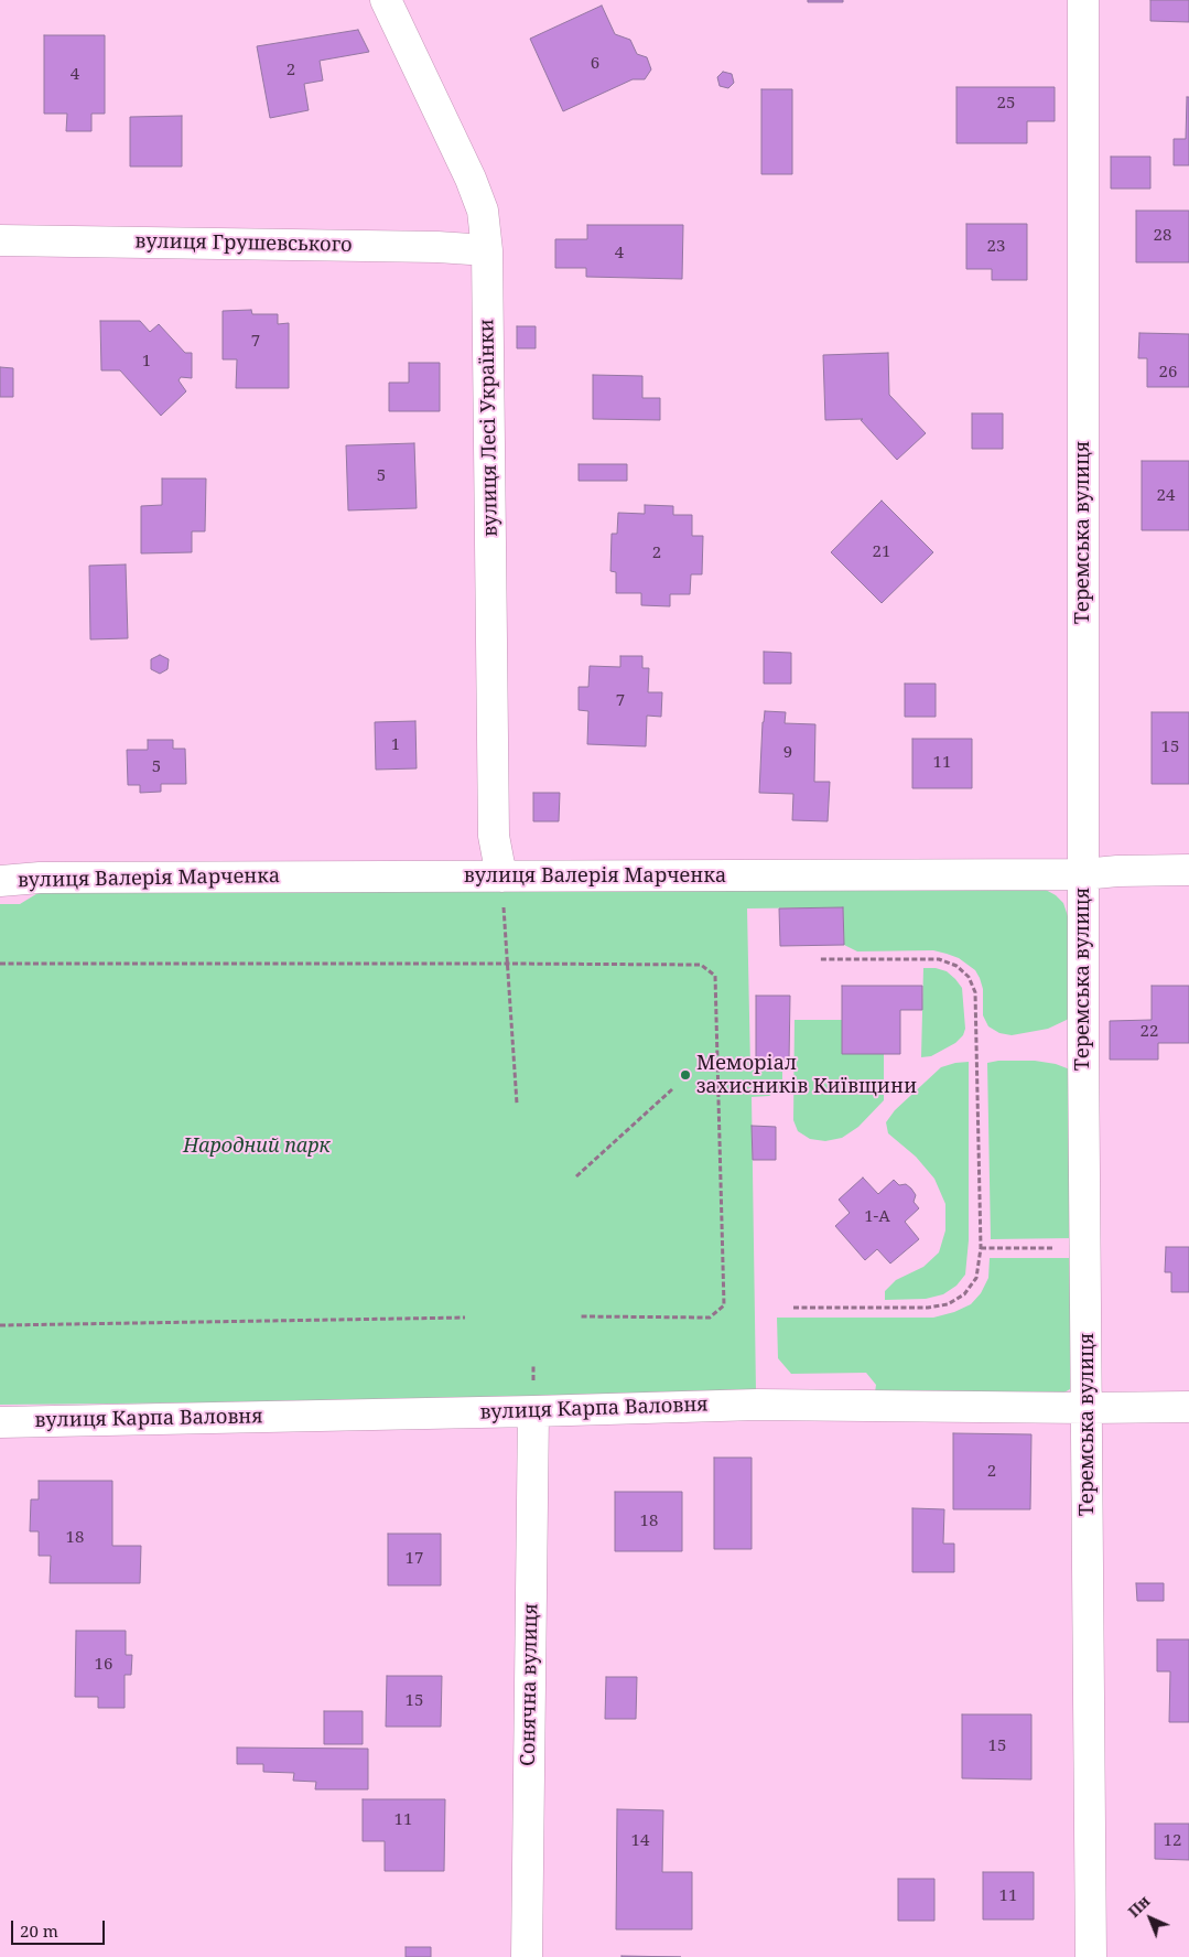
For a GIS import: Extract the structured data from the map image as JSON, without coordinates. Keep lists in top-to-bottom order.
{
  "streets": {
    "street": [
      "вулиця Грушевського",
      "вулиця Лесі Українки",
      "Теремська вулиця",
      "вулиця Валерія Марченка",
      "вулиця Карпа Валовня",
      "Сонячна вулиця"
    ]
  },
  "crossings": [
    ["вулиця Грушевського", "вулиця Лесі Українки"],
    ["вулиця Лесі Українки", "вулиця Валерія Марченка"],
    ["Теремська вулиця", "вулиця Валерія Марченка"],
    ["Теремська вулиця", "вулиця Карпа Валовня"],
    ["вулиця Карпа Валовня", "Сонячна вулиця"]
  ],
  "parks": ["Народний парк"],
  "places": ["Меморіал захисників Київщини"],
  "house_numbers": [
    "6",
    "2",
    "4",
    "25",
    "28",
    "23",
    "4",
    "7",
    "1",
    "26",
    "5",
    "24",
    "21",
    "2",
    "7",
    "1",
    "15",
    "9",
    "11",
    "5",
    "22",
    "1-А",
    "2",
    "18",
    "18",
    "17",
    "16",
    "15",
    "15",
    "11",
    "14",
    "12",
    "11"
  ],
  "scale_bar": "20 m",
  "north": "top left"
}
